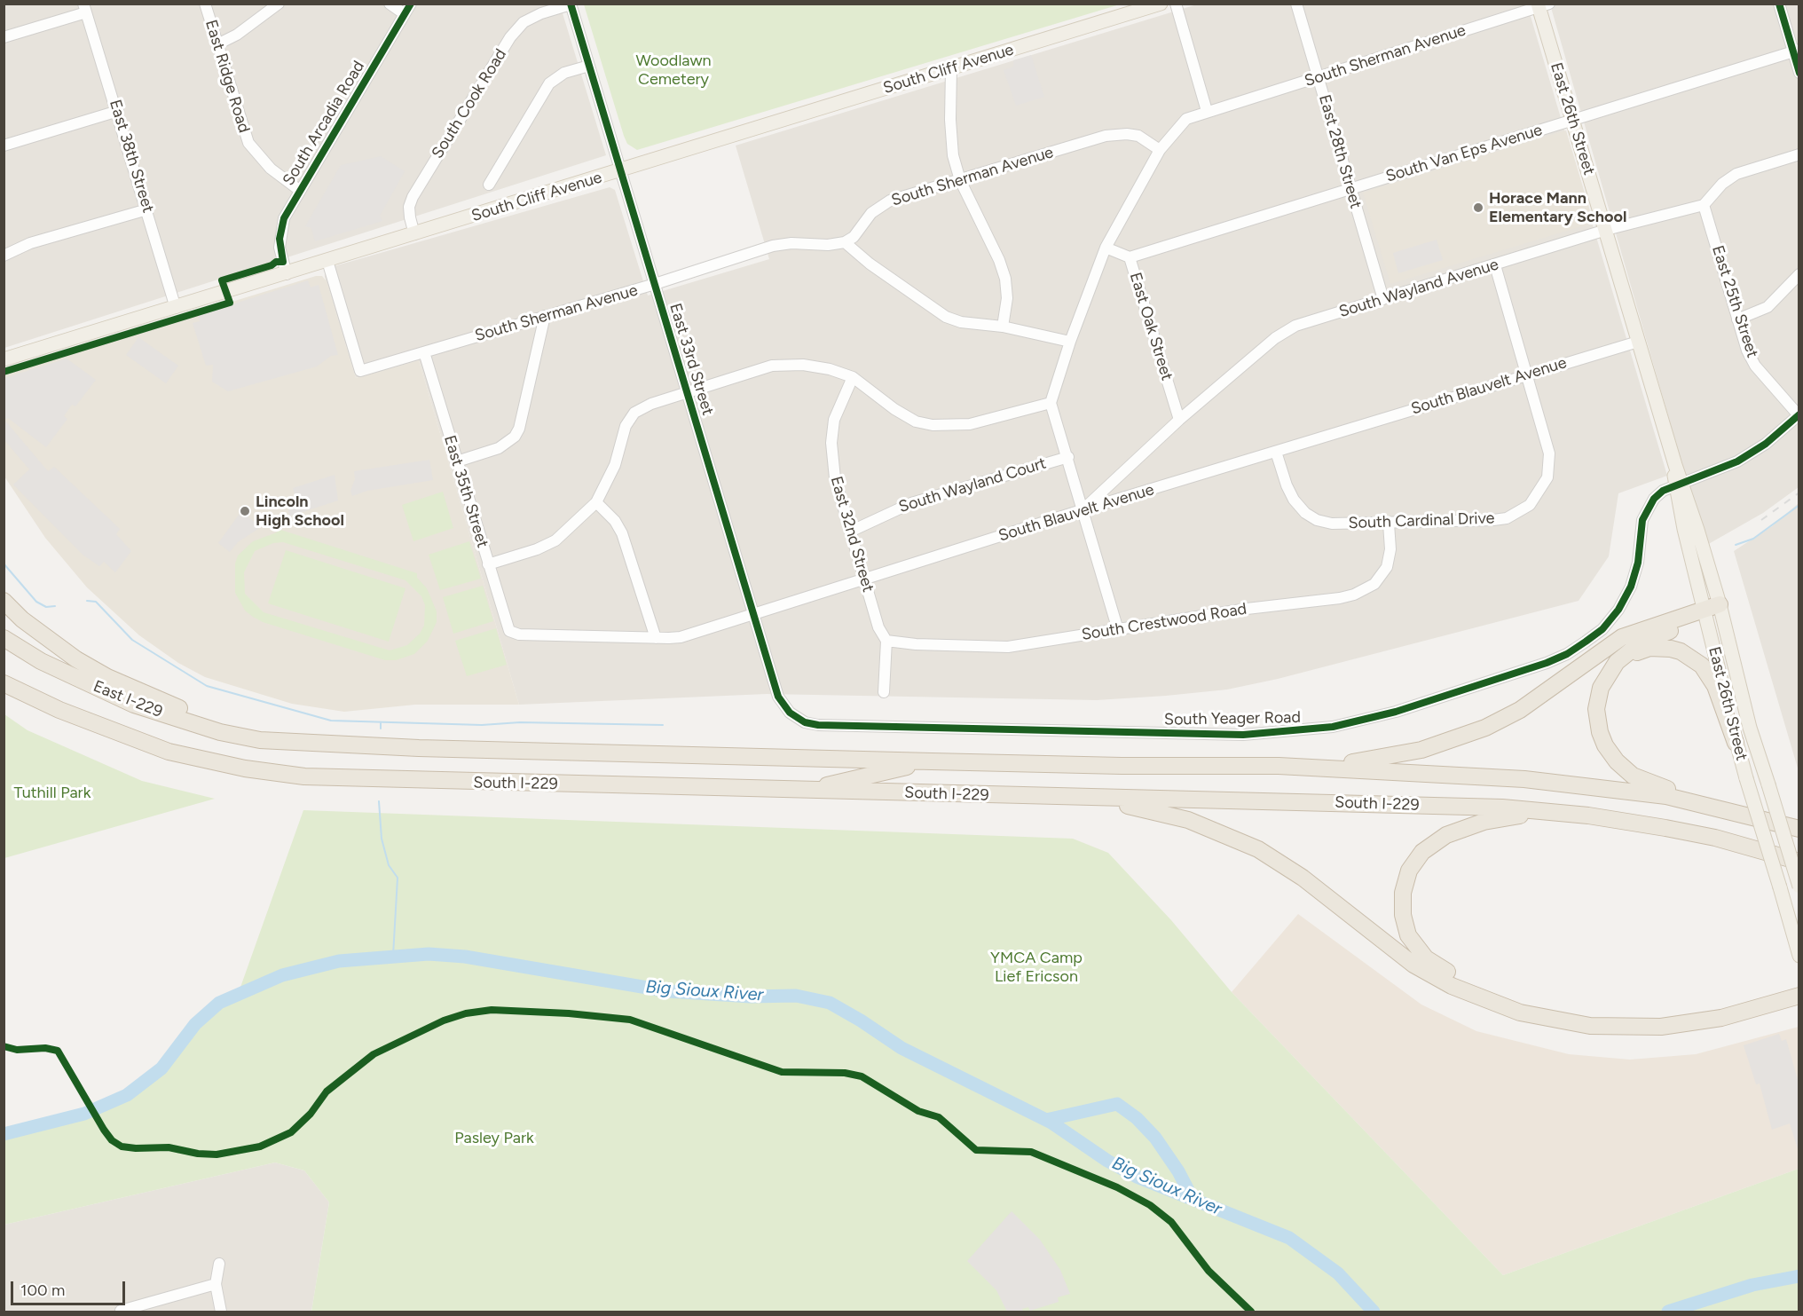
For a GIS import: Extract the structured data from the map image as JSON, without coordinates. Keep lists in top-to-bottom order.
{
  "streets": {
    "highway": ["East I-229", "South I-229"],
    "main road": ["South Cliff Avenue", "East 26th Street"],
    "street": [
      "South Sherman Avenue",
      "East Ridge Road",
      "South Cook Road",
      "South Arcadia Road",
      "East 28th Street",
      "South Van Eps Avenue",
      "East 38th Street",
      "South Wayland Avenue",
      "East 25th Street",
      "East Oak Street",
      "East 33rd Street",
      "South Blauvelt Avenue",
      "South Wayland Court",
      "East 35th Street",
      "South Cardinal Drive",
      "East 32nd Street",
      "South Crestwood Road",
      "South Yeager Road"
    ]
  },
  "crossings": [
    ["South Sherman Avenue", "South Cliff Avenue"],
    ["South Sherman Avenue", "East 26th Street"],
    ["South Sherman Avenue", "East 28th Street"],
    ["South Sherman Avenue", "East 33rd Street"],
    ["South Sherman Avenue", "East 35th Street"],
    ["South Cliff Avenue", "South Cook Road"],
    ["South Cliff Avenue", "South Arcadia Road"],
    ["South Cliff Avenue", "East 38th Street"],
    ["South Cliff Avenue", "East 33rd Street"],
    ["East Ridge Road", "South Arcadia Road"],
    ["South Cook Road", "East 33rd Street"],
    ["East 26th Street", "South Van Eps Avenue"],
    ["East 26th Street", "South Wayland Avenue"],
    ["East 26th Street", "South Blauvelt Avenue"],
    ["East 26th Street", "South Yeager Road"],
    ["East 28th Street", "South Van Eps Avenue"],
    ["East 28th Street", "South Wayland Avenue"],
    ["South Van Eps Avenue", "East Oak Street"],
    ["South Wayland Avenue", "East 25th Street"],
    ["South Wayland Avenue", "East Oak Street"],
    ["South Wayland Avenue", "South Blauvelt Avenue"],
    ["South Wayland Avenue", "South Cardinal Drive"],
    ["East 25th Street", "South Yeager Road"],
    ["East 33rd Street", "South Blauvelt Avenue"],
    ["East 33rd Street", "South Yeager Road"],
    ["South Blauvelt Avenue", "East 35th Street"],
    ["South Blauvelt Avenue", "South Cardinal Drive"],
    ["South Blauvelt Avenue", "East 32nd Street"],
    ["South Wayland Court", "East 32nd Street"],
    ["South Cardinal Drive", "South Crestwood Road"],
    ["East 32nd Street", "South Crestwood Road"],
    ["East I-229", "South I-229"]
  ],
  "water": ["Big Sioux River"],
  "parks": [
    "Woodlawn Cemetery",
    "Tuthill Park",
    "YMCA Camp Lief Ericson",
    "Pasley Park"
  ],
  "places": ["Horace Mann Elementary School", "Lincoln High School"],
  "scale_bar": "100 m"
}
